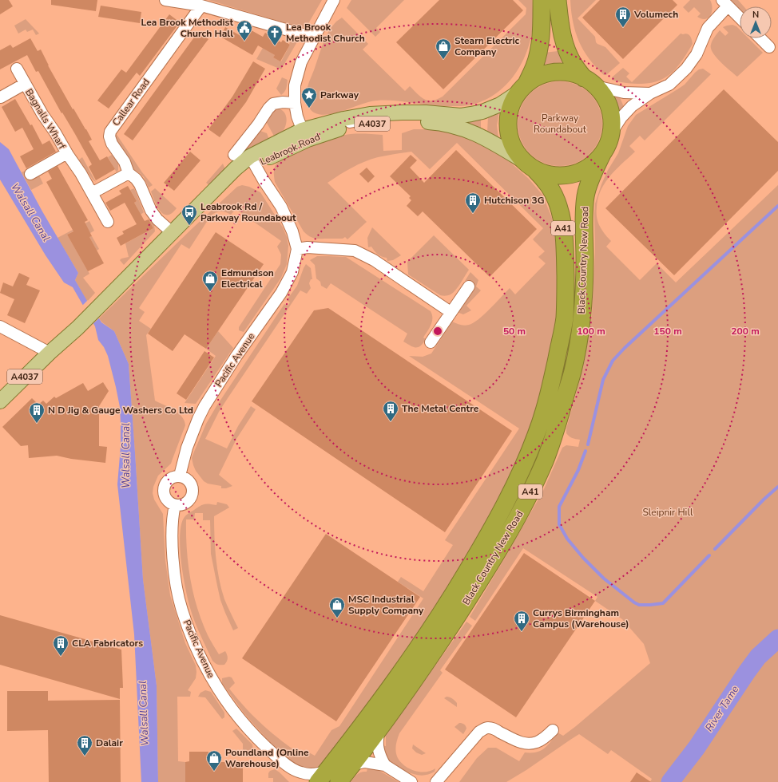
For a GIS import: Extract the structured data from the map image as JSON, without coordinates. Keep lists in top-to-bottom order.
{
  "streets": {
    "highway": ["A41", "Black Country New Road"],
    "main road": ["A4037", "Leabrook Road"],
    "street": ["Callear Road", "Bagnalls Wharf", "Pacific Avenue"]
  },
  "crossings": [
    ["Callear Road", "Leabrook Road"],
    ["A4037", "Leabrook Road"],
    ["Leabrook Road", "A41"],
    ["Leabrook Road", "Black Country New Road"],
    ["Leabrook Road", "Pacific Avenue"],
    ["A41", "Black Country New Road"],
    ["Black Country New Road", "Pacific Avenue"]
  ],
  "water": ["Walsall Canal", "River Tame"],
  "parks": ["Parkway Roundabout", "Sleipnir Hill"],
  "places": {
    "building": [
      "Volumech",
      "Hutchison 3G",
      "The Metal Centre",
      "N D Jig & Gauge Washers Co Ltd",
      "Currys Birmingham Campus (Warehouse)",
      "CLA Fabricators",
      "Dalair"
    ],
    "public building": ["Lea Brook Methodist Church Hall"],
    "church": ["Lea Brook Methodist Church"],
    "shop": [
      "Stearn Electric Company",
      "Edmundson Electrical",
      "MSC Industrial Supply Company",
      "Poundland (Online Warehouse)"
    ],
    "place": ["Parkway"],
    "bus stop": ["Leabrook Rd / Parkway Roundabout"]
  },
  "north": "top",
  "rings": [
    "50 m",
    "100 m",
    "150 m",
    "200 m"
  ]
}
